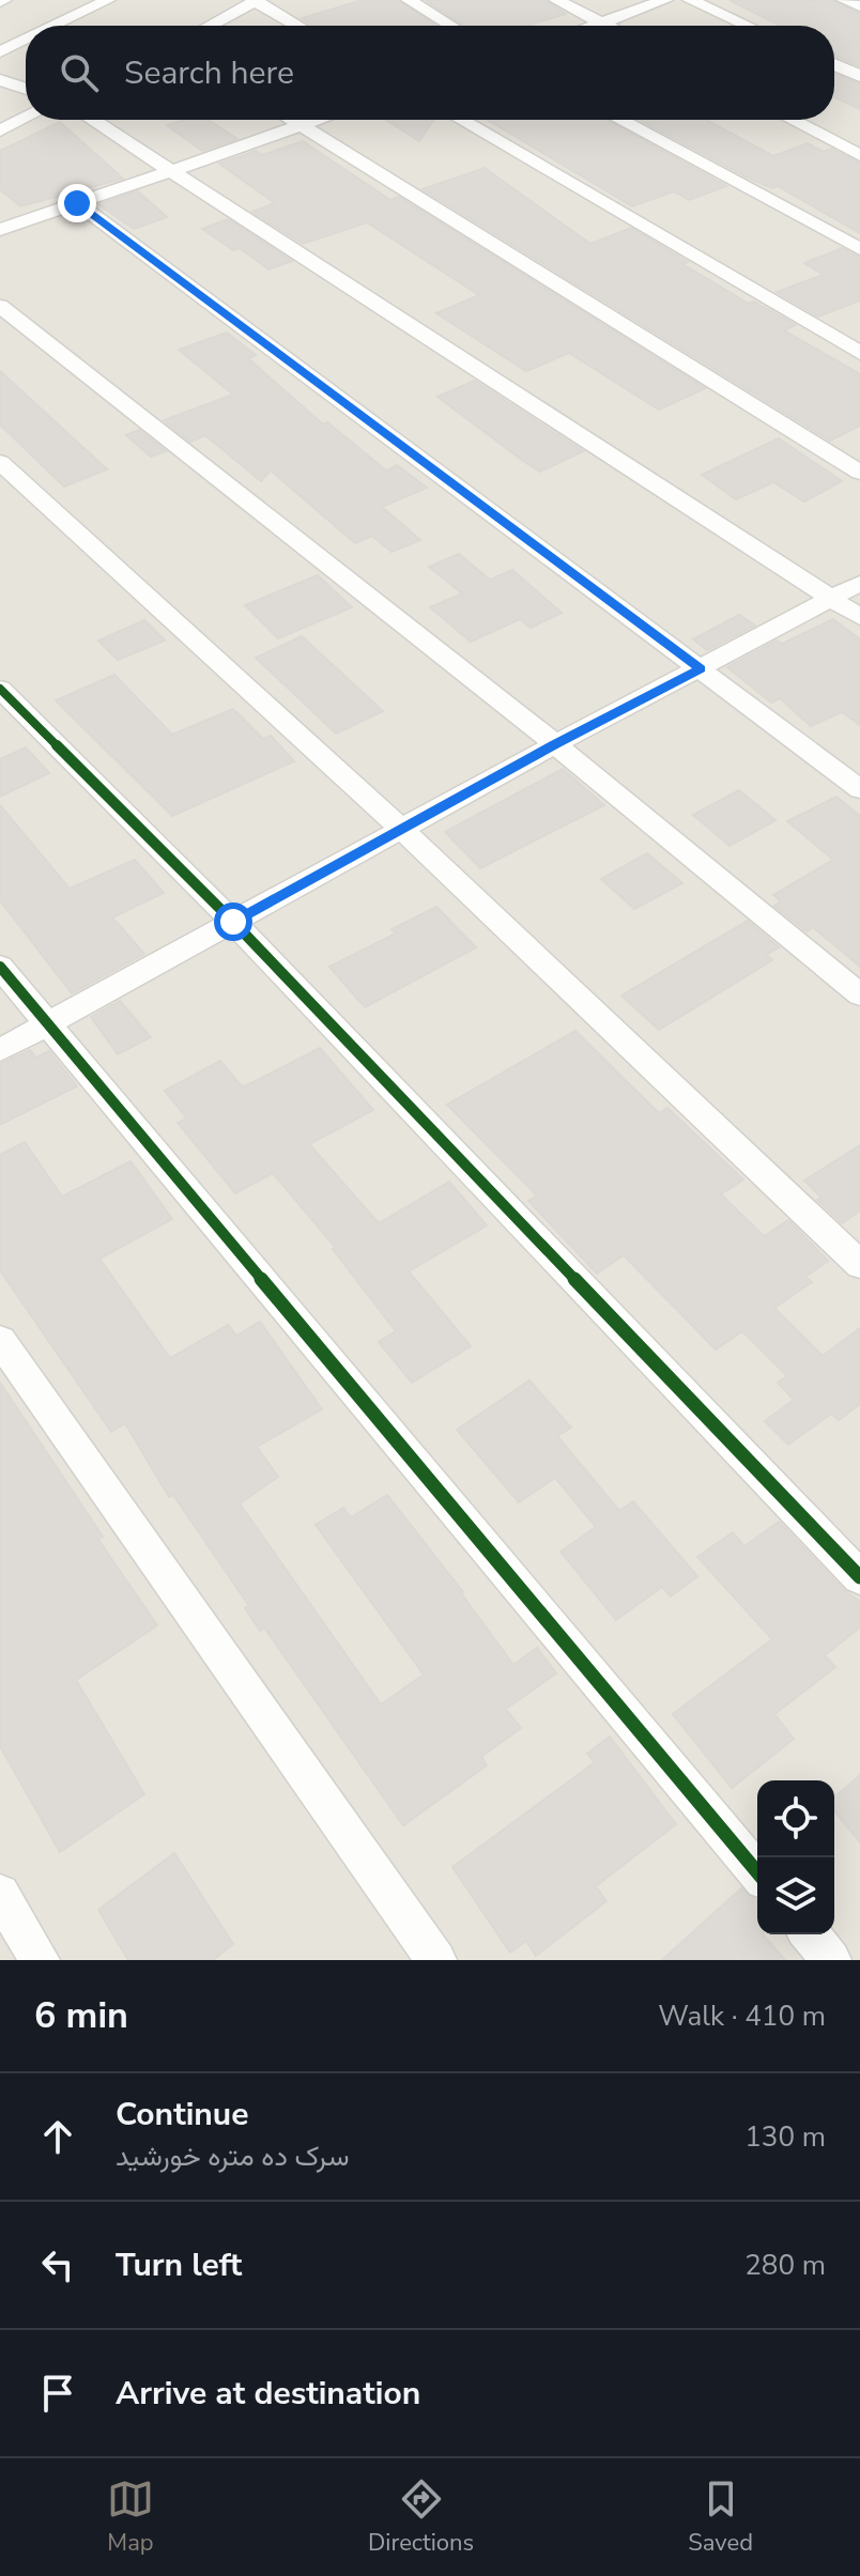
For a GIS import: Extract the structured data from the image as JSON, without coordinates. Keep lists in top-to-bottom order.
{
  "page": {
    "search": "Search here",
    "heading": ["6 min", "Walk · 410 m"],
    "list": [
      ["Continue", "سرک ده متره خورشید", "130 m"],
      ["Turn left", "280 m"],
      "Arrive at destination"
    ],
    "nav": ["Map", "Directions", "Saved"]
  }
}
